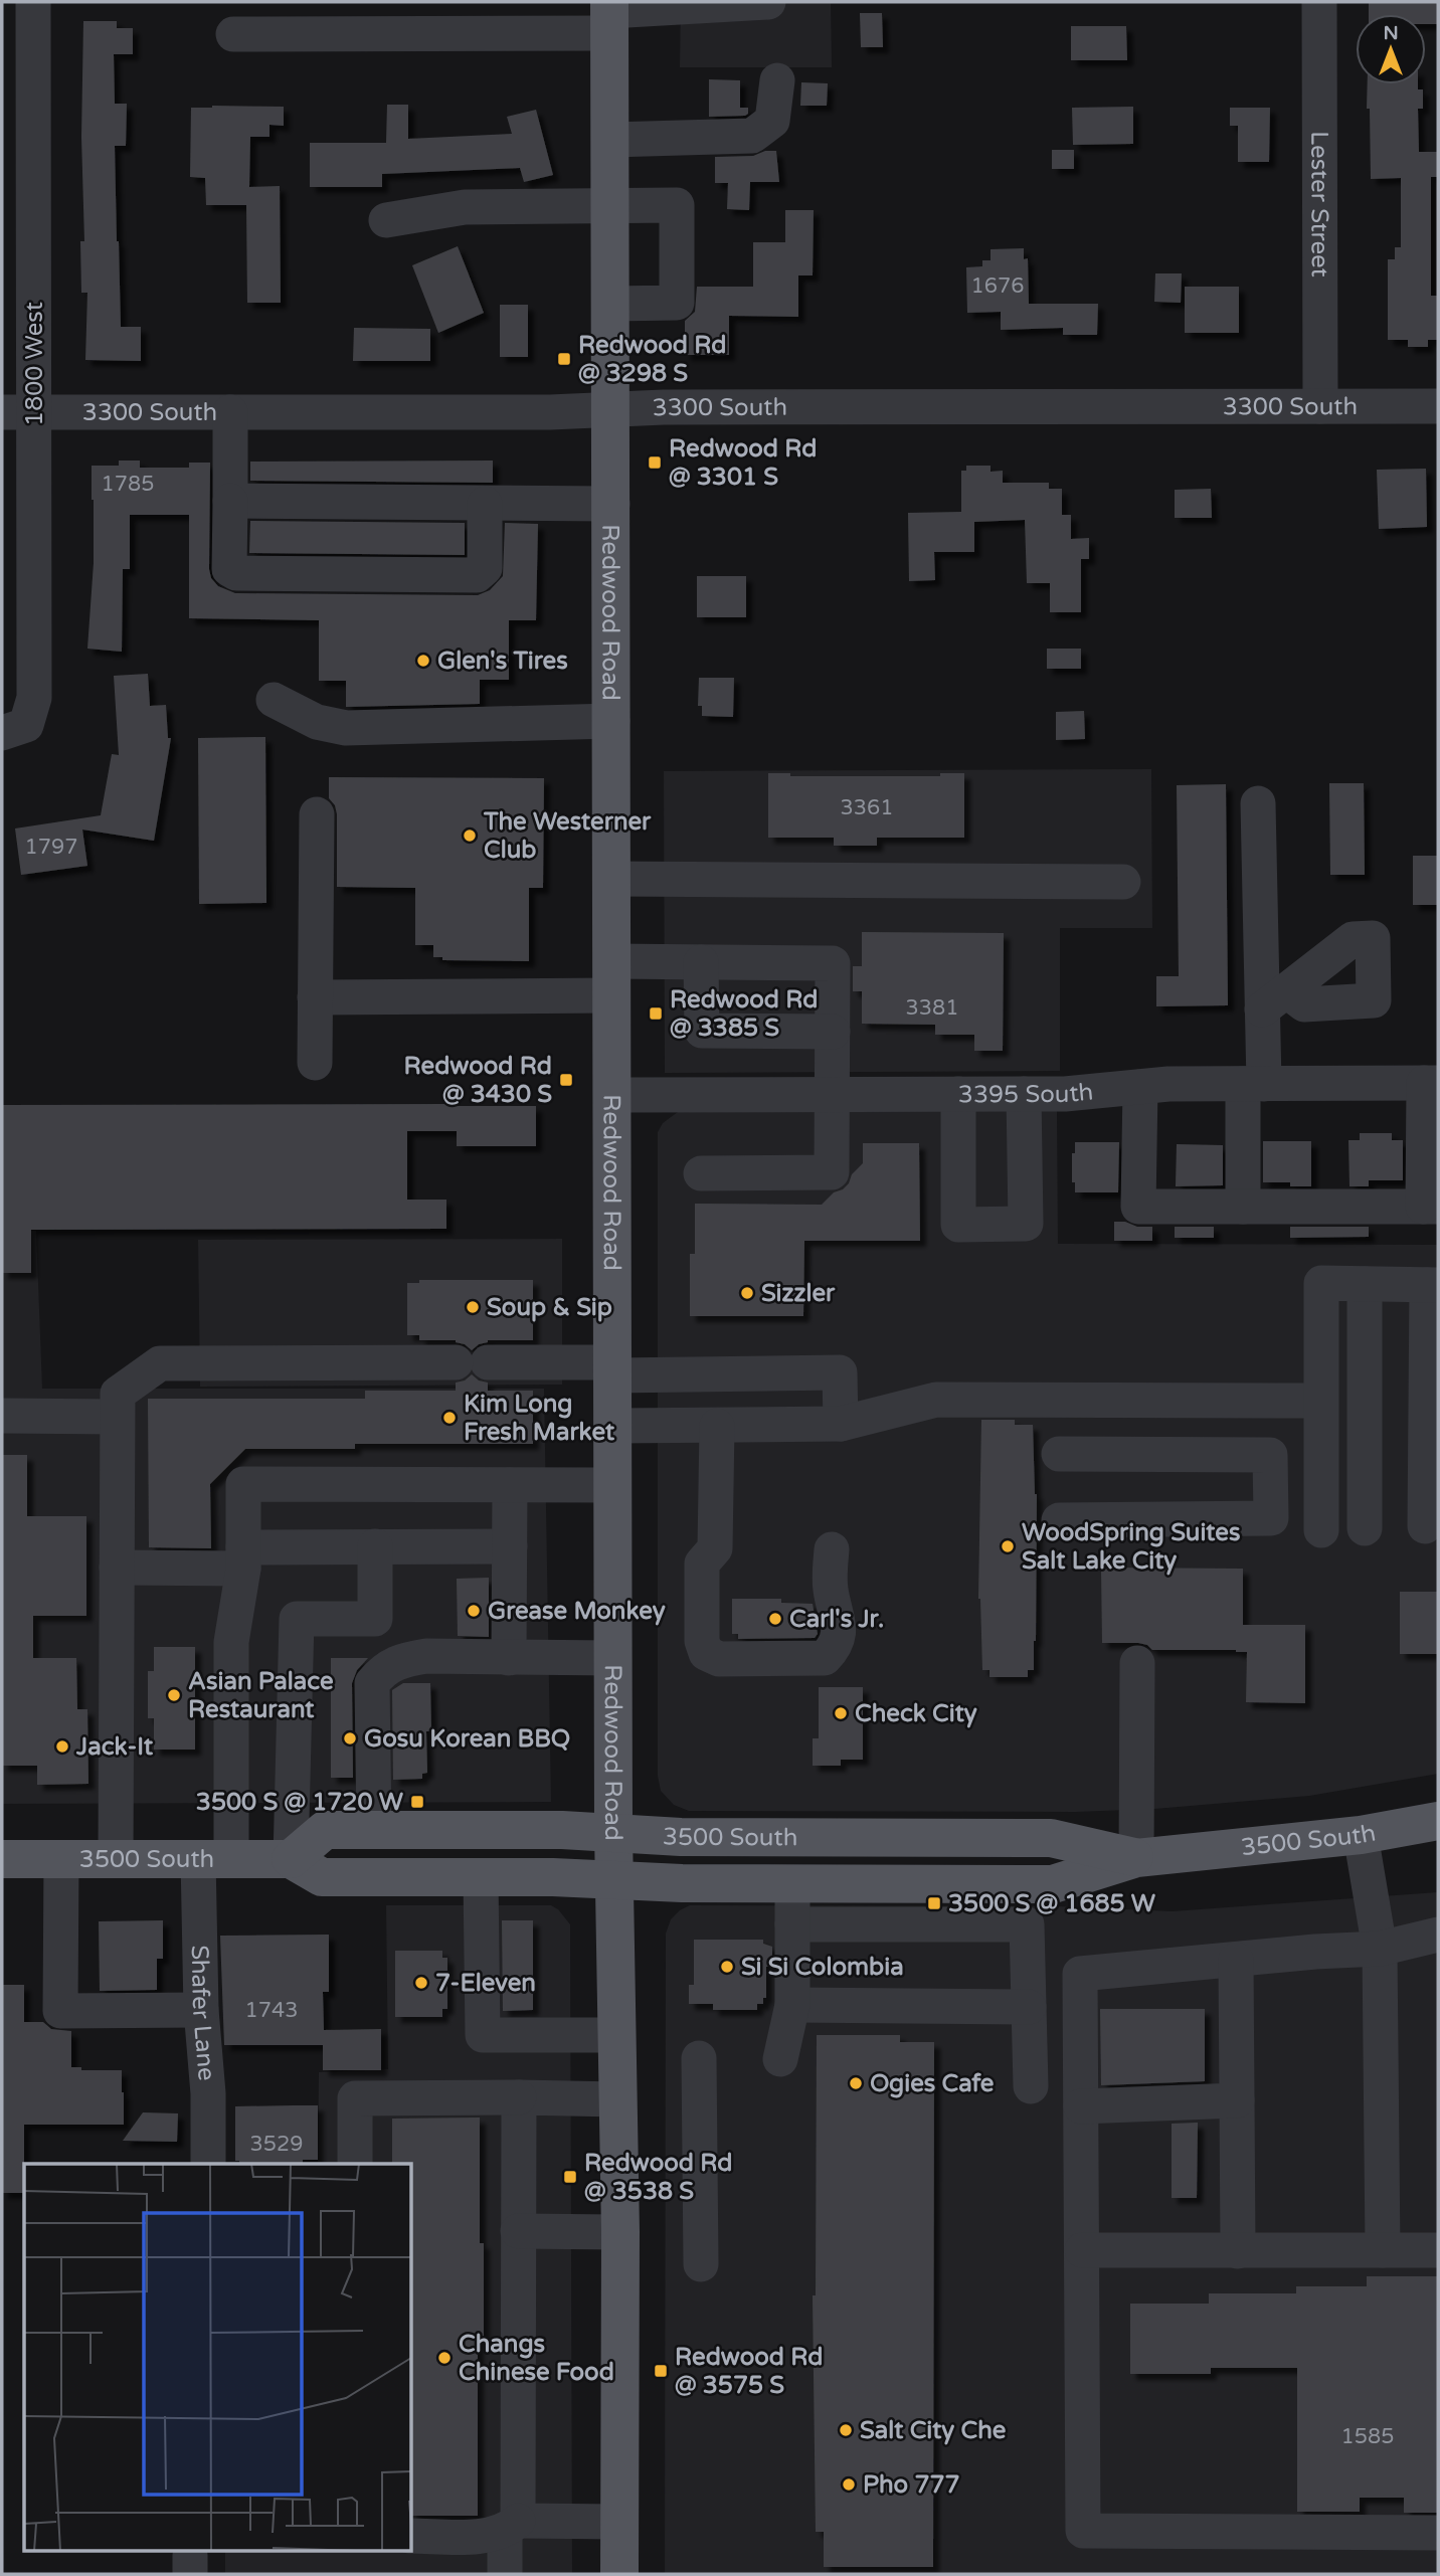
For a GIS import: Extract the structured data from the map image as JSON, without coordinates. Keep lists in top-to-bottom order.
{
  "streets": {
    "main road": ["Redwood Road", "3500 South"],
    "street": [
      "Lester Street",
      "1800 West",
      "3300 South",
      "3395 South",
      "Shafer Lane"
    ]
  },
  "crossings": [
    ["Lester Street", "3300 South"],
    ["1800 West", "3300 South"],
    ["3300 South", "Redwood Road"],
    ["Redwood Road", "3395 South"],
    ["Redwood Road", "3500 South"],
    ["3500 South", "Shafer Lane"]
  ],
  "places": {
    "transit": [
      "Redwood Rd @ 3298 S",
      "Redwood Rd @ 3301 S",
      "Redwood Rd @ 3385 S",
      "Redwood Rd @ 3430 S",
      "3500 S @ 1720 W",
      "3500 S @ 1685 W",
      "Redwood Rd @ 3538 S",
      "Redwood Rd @ 3575 S"
    ],
    "other": [
      "Glen's Tires",
      "The Westerner Club",
      "Sizzler",
      "Soup & Sip",
      "Kim Long Fresh Market",
      "WoodSpring Suites Salt Lake City",
      "Grease Monkey",
      "Carl's Jr.",
      "Asian Palace Restaurant",
      "Check City",
      "Gosu Korean BBQ",
      "Jack-It",
      "Si Si Colombia",
      "7-Eleven",
      "Ogies Cafe",
      "Changs Chinese Food",
      "Salt City Che",
      "Pho 777"
    ]
  },
  "house_numbers": [
    "1676",
    "1785",
    "3361",
    "1797",
    "3381",
    "1743",
    "3529",
    "1585"
  ],
  "north": "top"
}
